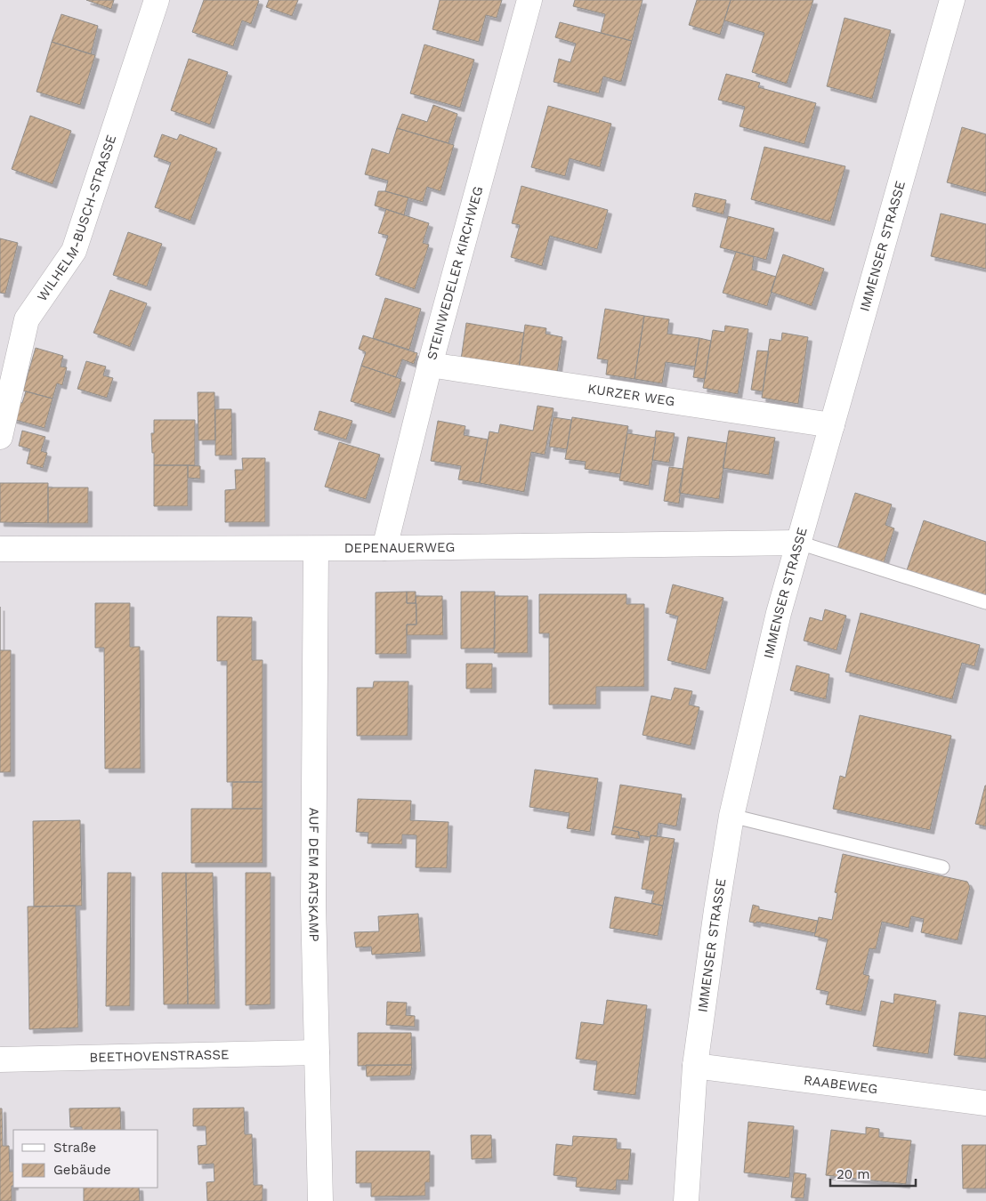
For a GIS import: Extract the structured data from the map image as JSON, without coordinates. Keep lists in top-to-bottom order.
{
  "streets": {
    "street": [
      "WILHELM-BUSCH-STRASSE",
      "IMMENSER STRASSE",
      "STEINWEDELER KIRCHWEG",
      "KURZER WEG",
      "DEPENAUERWEG",
      "AUF DEM RATSKAMP",
      "BEETHOVENSTRASSE",
      "RAABEWEG"
    ]
  },
  "crossings": [
    ["IMMENSER STRASSE", "KURZER WEG"],
    ["IMMENSER STRASSE", "DEPENAUERWEG"],
    ["IMMENSER STRASSE", "RAABEWEG"],
    ["STEINWEDELER KIRCHWEG", "KURZER WEG"],
    ["STEINWEDELER KIRCHWEG", "DEPENAUERWEG"],
    ["DEPENAUERWEG", "AUF DEM RATSKAMP"],
    ["AUF DEM RATSKAMP", "BEETHOVENSTRASSE"]
  ],
  "legend": ["Straße", "Gebäude"],
  "scale_bar": "20 m"
}
